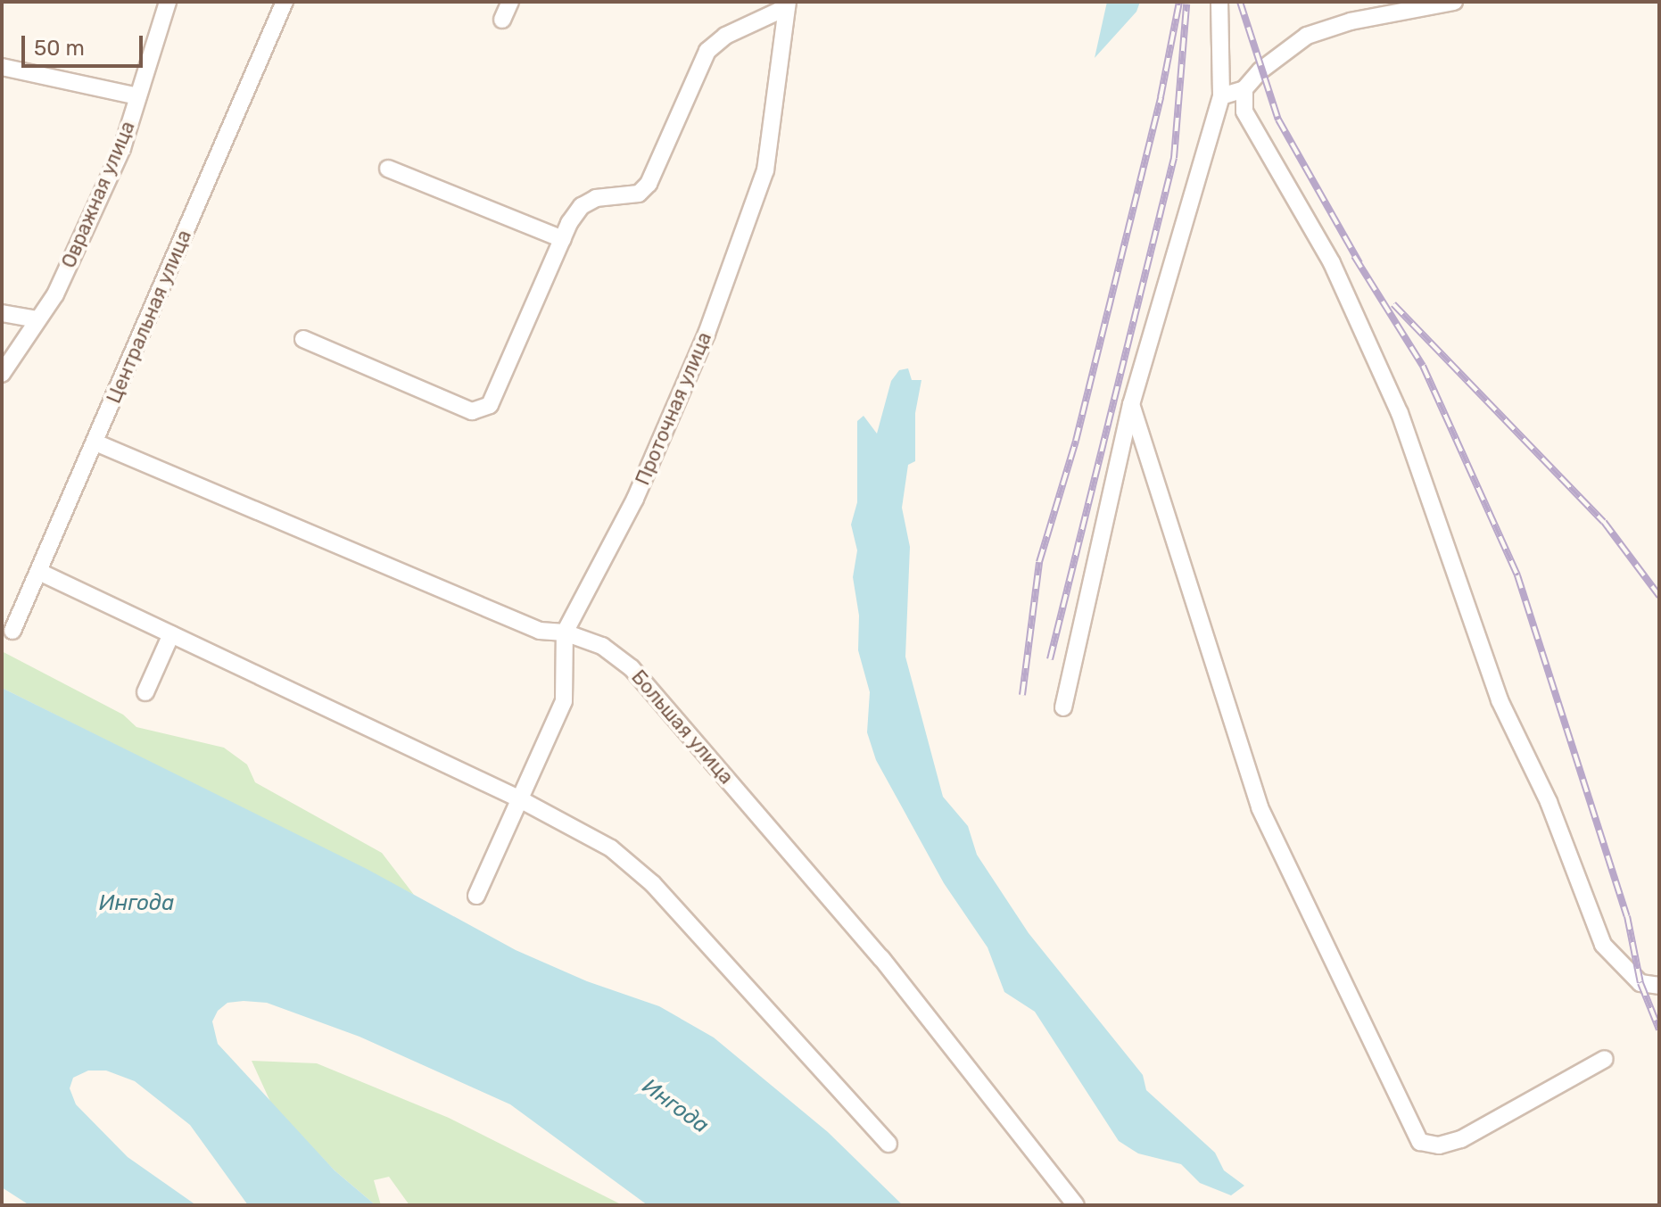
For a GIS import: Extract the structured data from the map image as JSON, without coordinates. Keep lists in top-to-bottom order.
{
  "streets": {
    "street": [
      "Овражная улица",
      "Центральная улица",
      "Проточная улица",
      "Большая улица"
    ]
  },
  "crossings": [
    ["Центральная улица", "Большая улица"],
    ["Проточная улица", "Большая улица"]
  ],
  "water": ["Ингода"],
  "scale_bar": "50 m"
}
